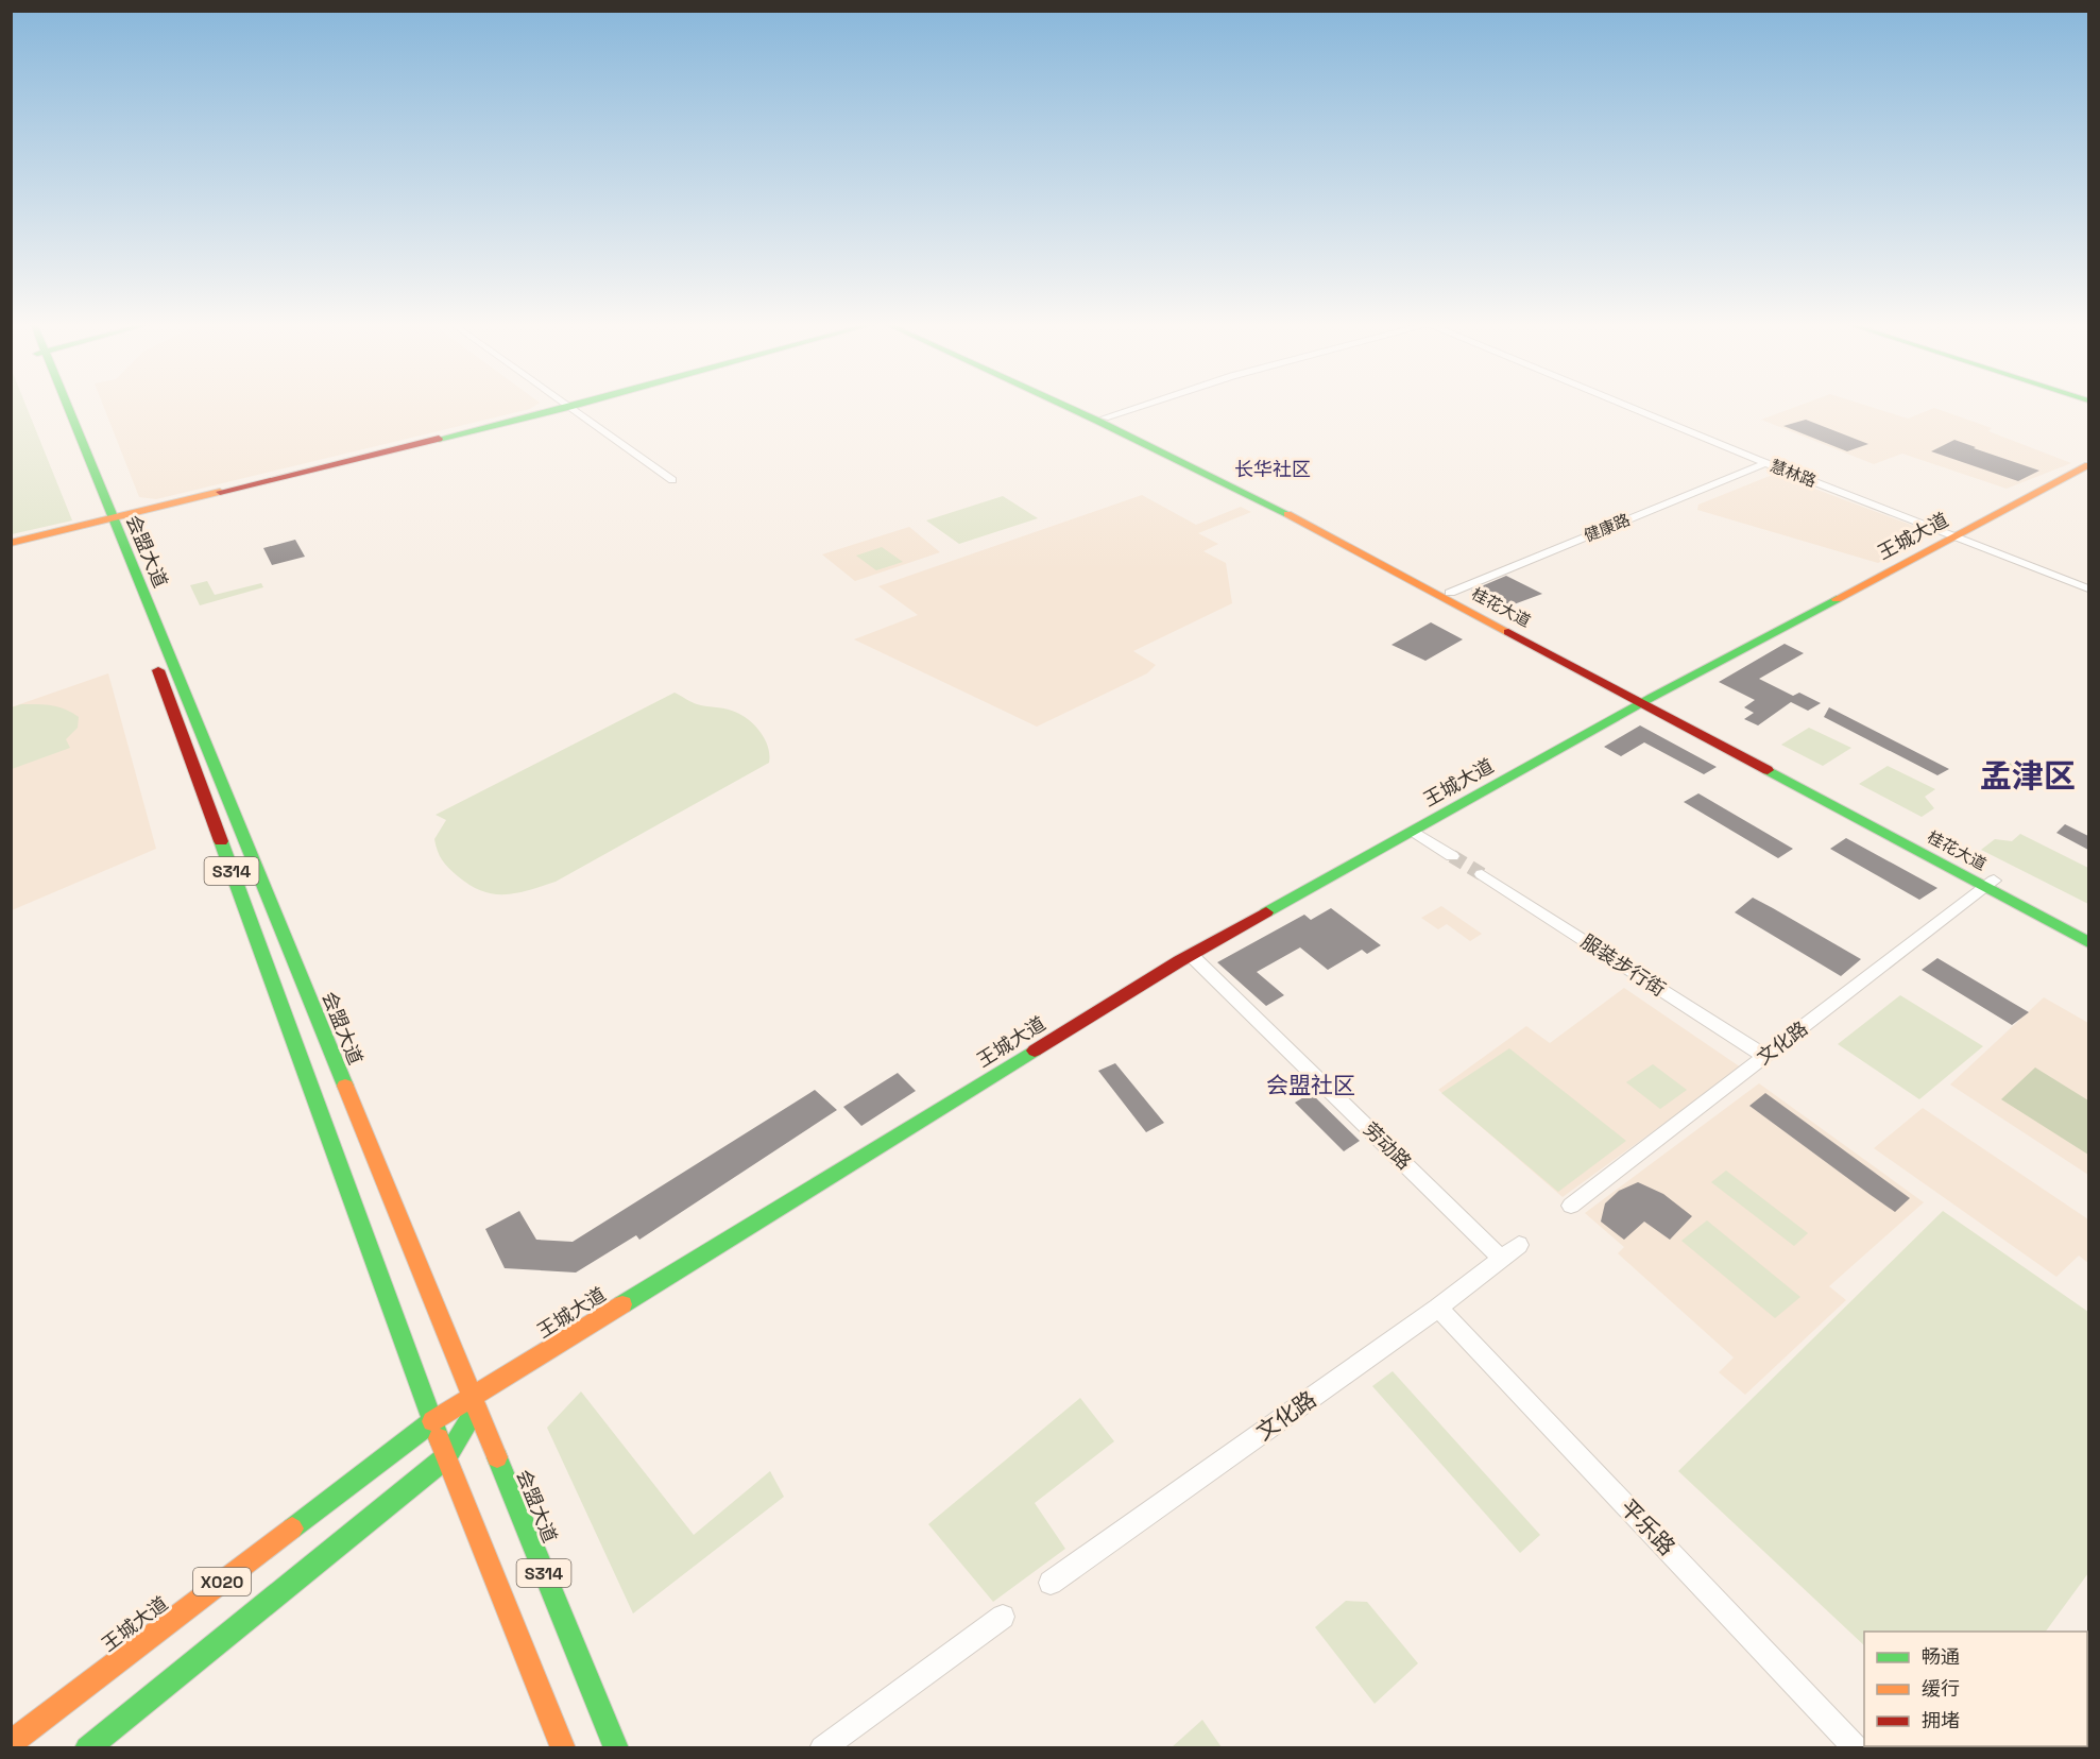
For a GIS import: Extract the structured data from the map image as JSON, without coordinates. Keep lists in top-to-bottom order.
{
  "streets": {
    "main road": [
      "王城大道",
      "会盟大道",
      "桂花大道",
      "S314",
      "X020"
    ],
    "street": [
      "慧林路",
      "健康路",
      "服装步行街",
      "文化路",
      "劳动路",
      "平乐路"
    ]
  },
  "crossings": [
    ["慧林路", "健康路"],
    ["慧林路", "王城大道"],
    ["健康路", "桂花大道"],
    ["王城大道", "会盟大道"],
    ["王城大道", "桂花大道"],
    ["王城大道", "劳动路"],
    ["桂花大道", "文化路"],
    ["服装步行街", "文化路"],
    ["文化路", "劳动路"],
    ["文化路", "平乐路"]
  ],
  "districts": ["长华社区", "孟津区", "会盟社区"],
  "legend": ["畅通", "缓行", "拥堵"]
}
